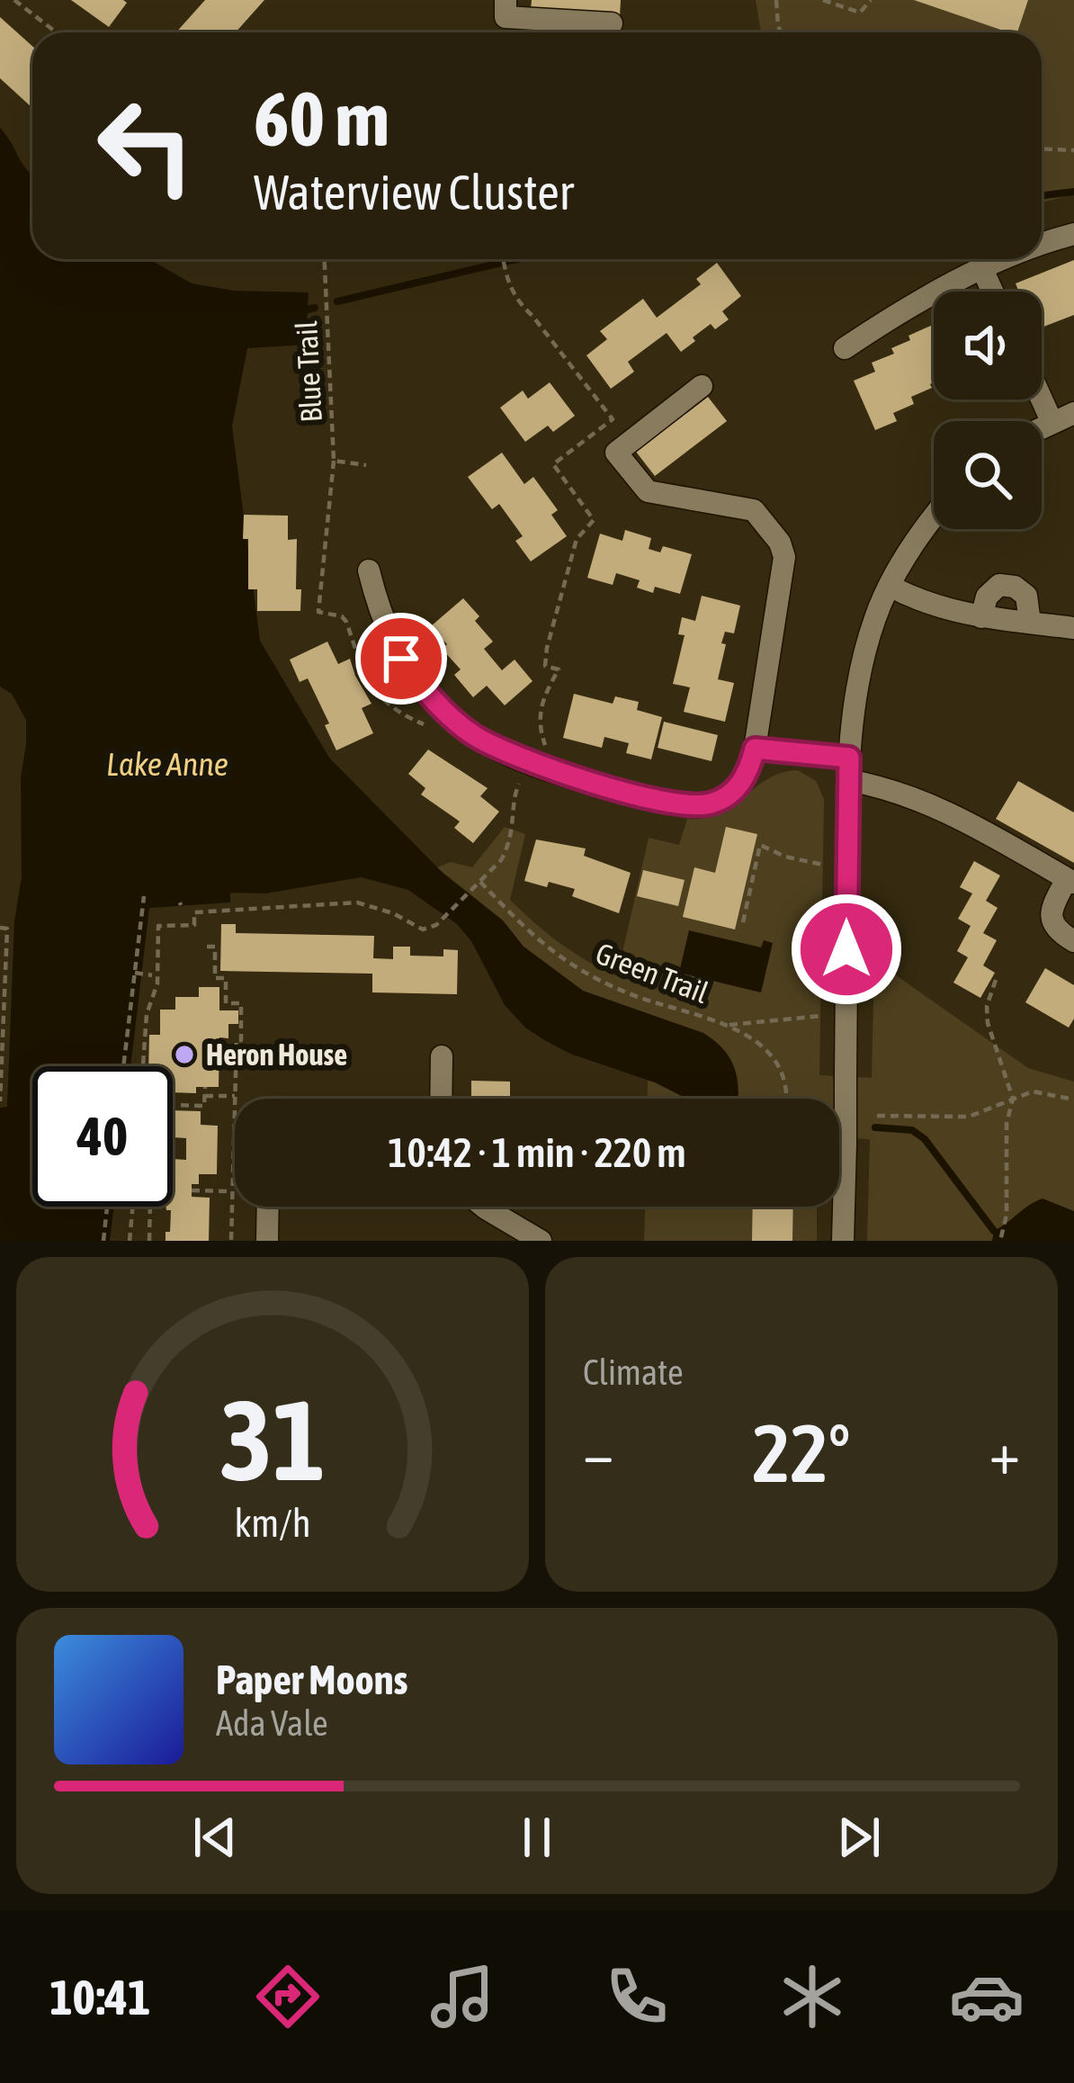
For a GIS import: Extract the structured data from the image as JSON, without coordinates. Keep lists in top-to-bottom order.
{
  "streets": {
    "path": ["Blue Trail", "Green Trail"]
  },
  "water": ["Lake Anne"],
  "places": ["Heron House"],
  "page": {
    "turn": ["60 m", "Waterview Cluster"],
    "limit": "40",
    "trip": "10:42 · 1 min · 220 m",
    "tile": "Climate",
    "heat": ["−", "22°", "+"],
    "song": ["Paper Moons", "Ada Vale"],
    "tabs": "10:41",
    "gauge": ["31", "km/h"]
  }
}
